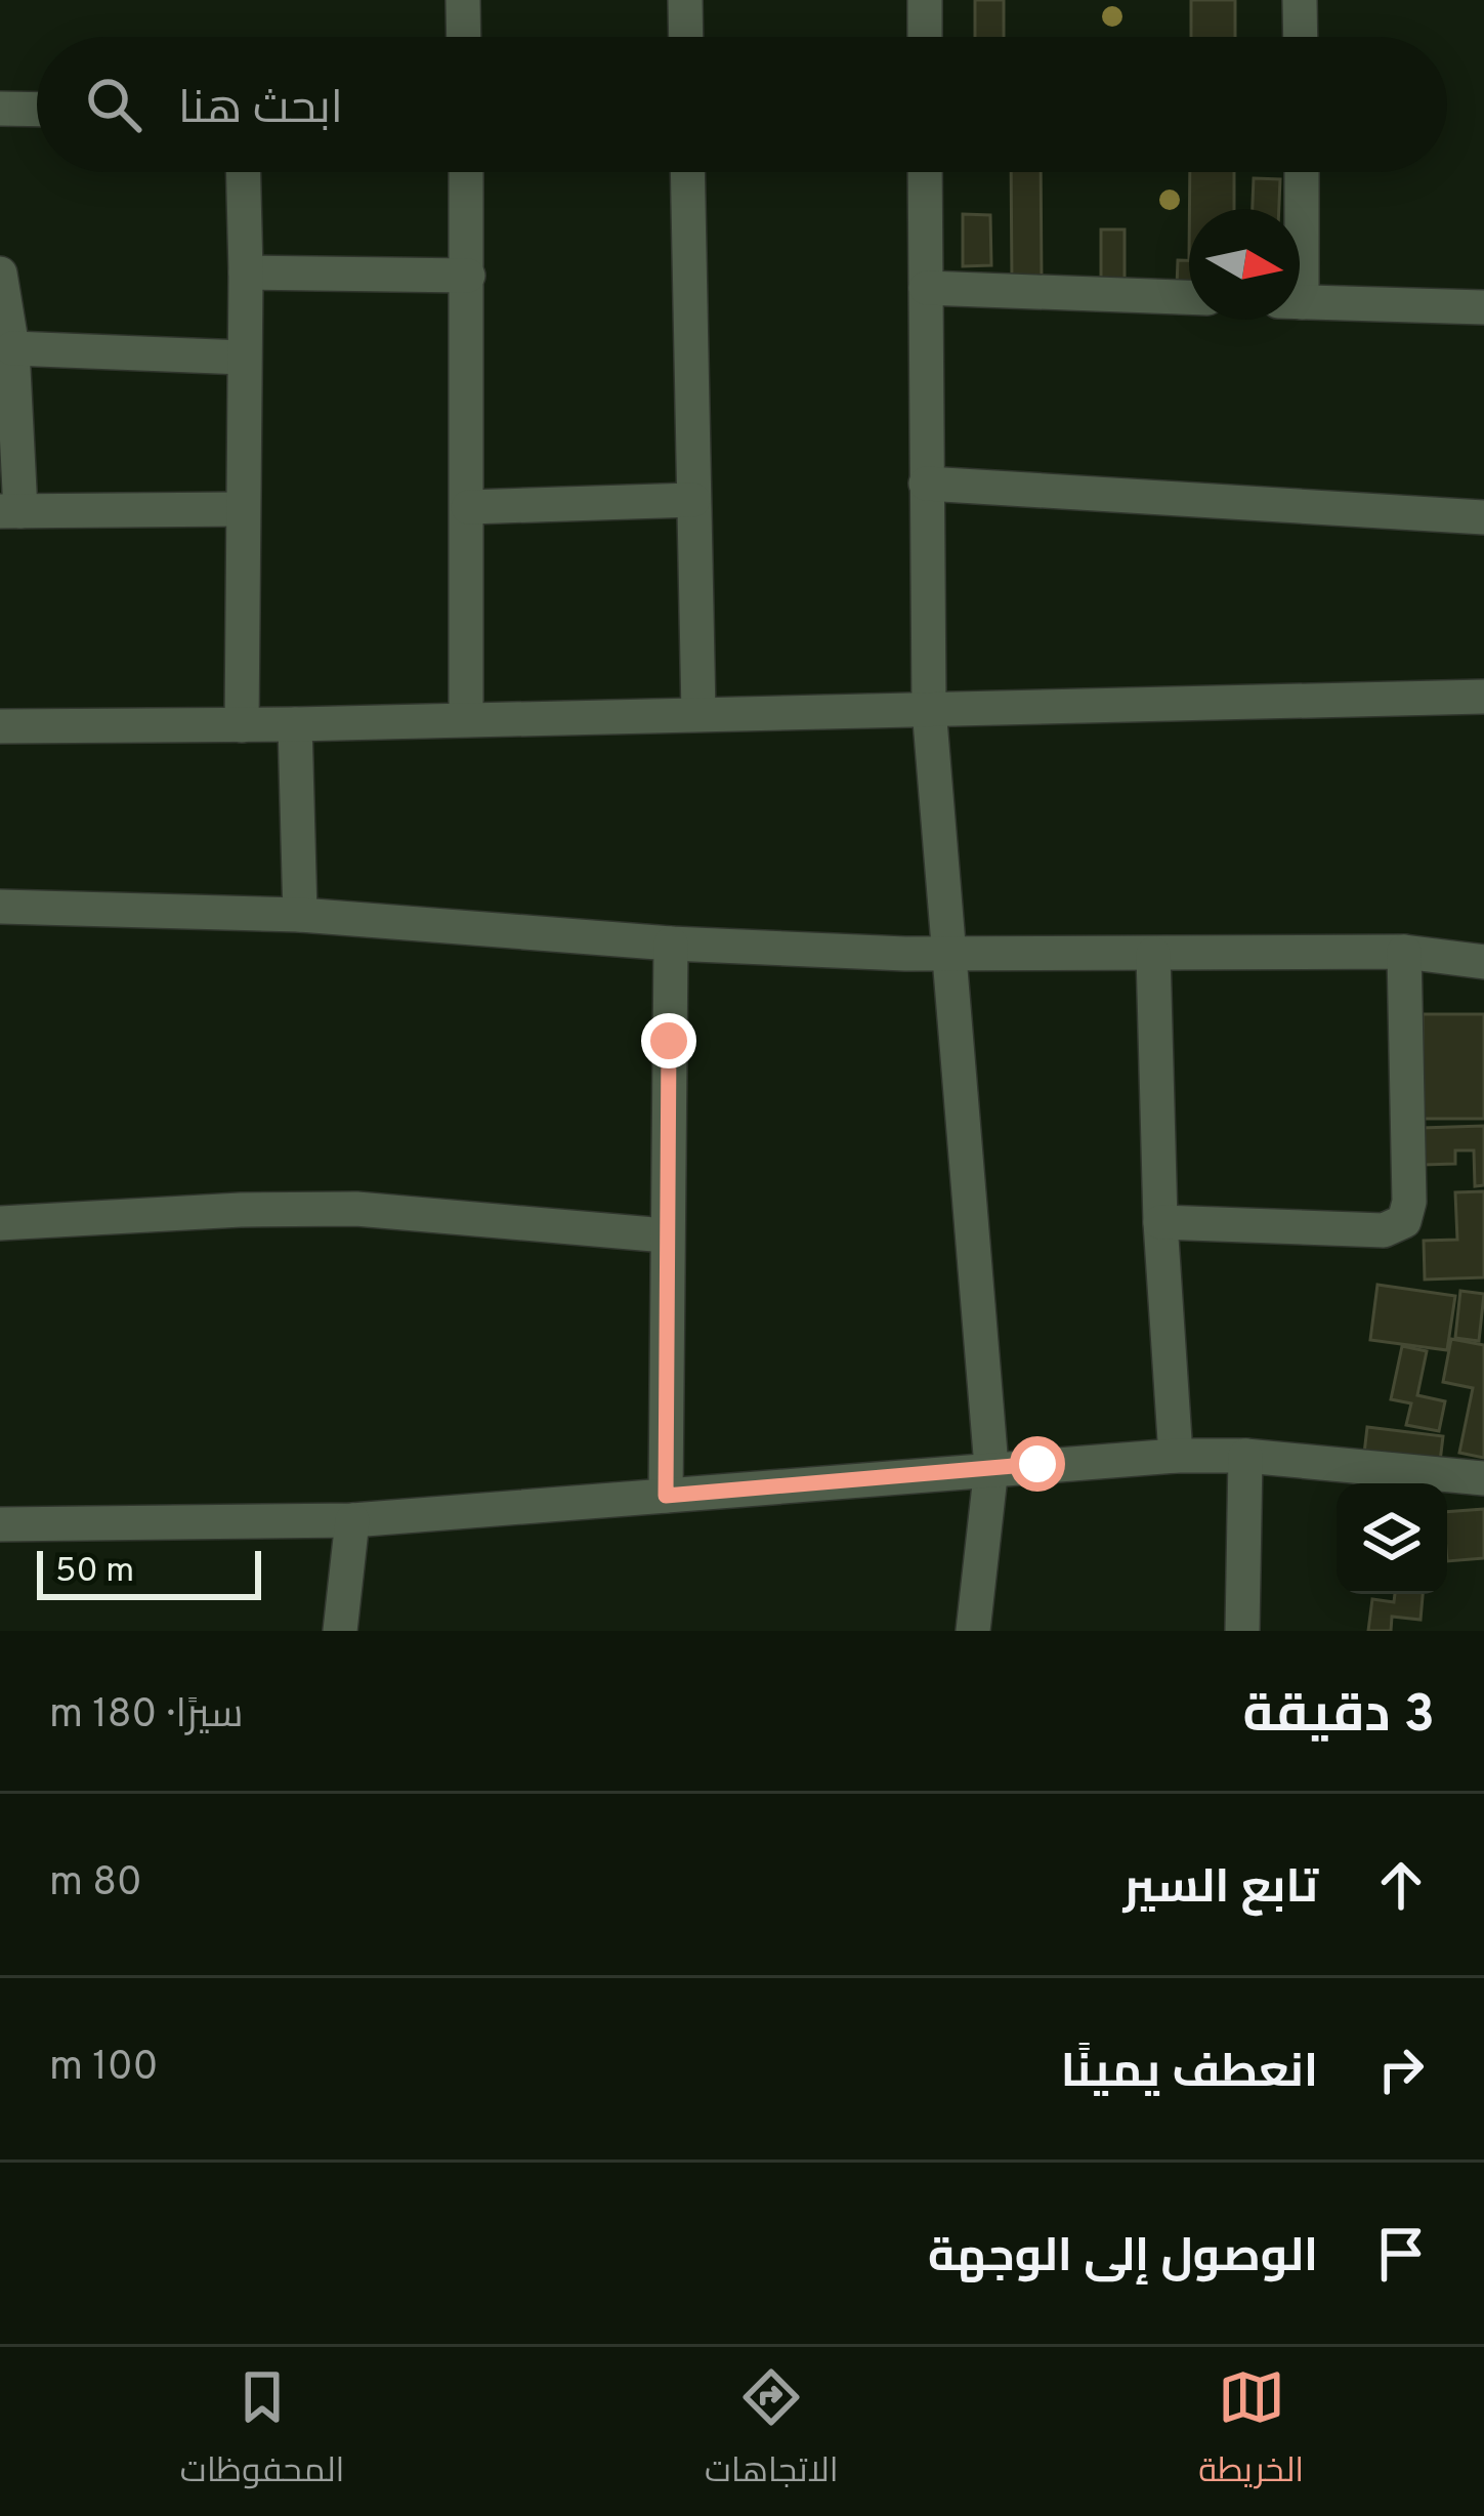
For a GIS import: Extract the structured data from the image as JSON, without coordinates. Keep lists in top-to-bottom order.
{
  "scale_bar": "50 m",
  "north": "right",
  "page": {
    "search": "ابحث هنا",
    "scale": "50 m",
    "heading": ["3 دقيقة", "سيرًا · 180 m"],
    "list": [
      ["تابع السير", "80 m"],
      ["انعطف يمينًا", "100 m"],
      "الوصول إلى الوجهة"
    ],
    "nav": ["الخريطة", "الاتجاهات", "المحفوظات"]
  }
}
